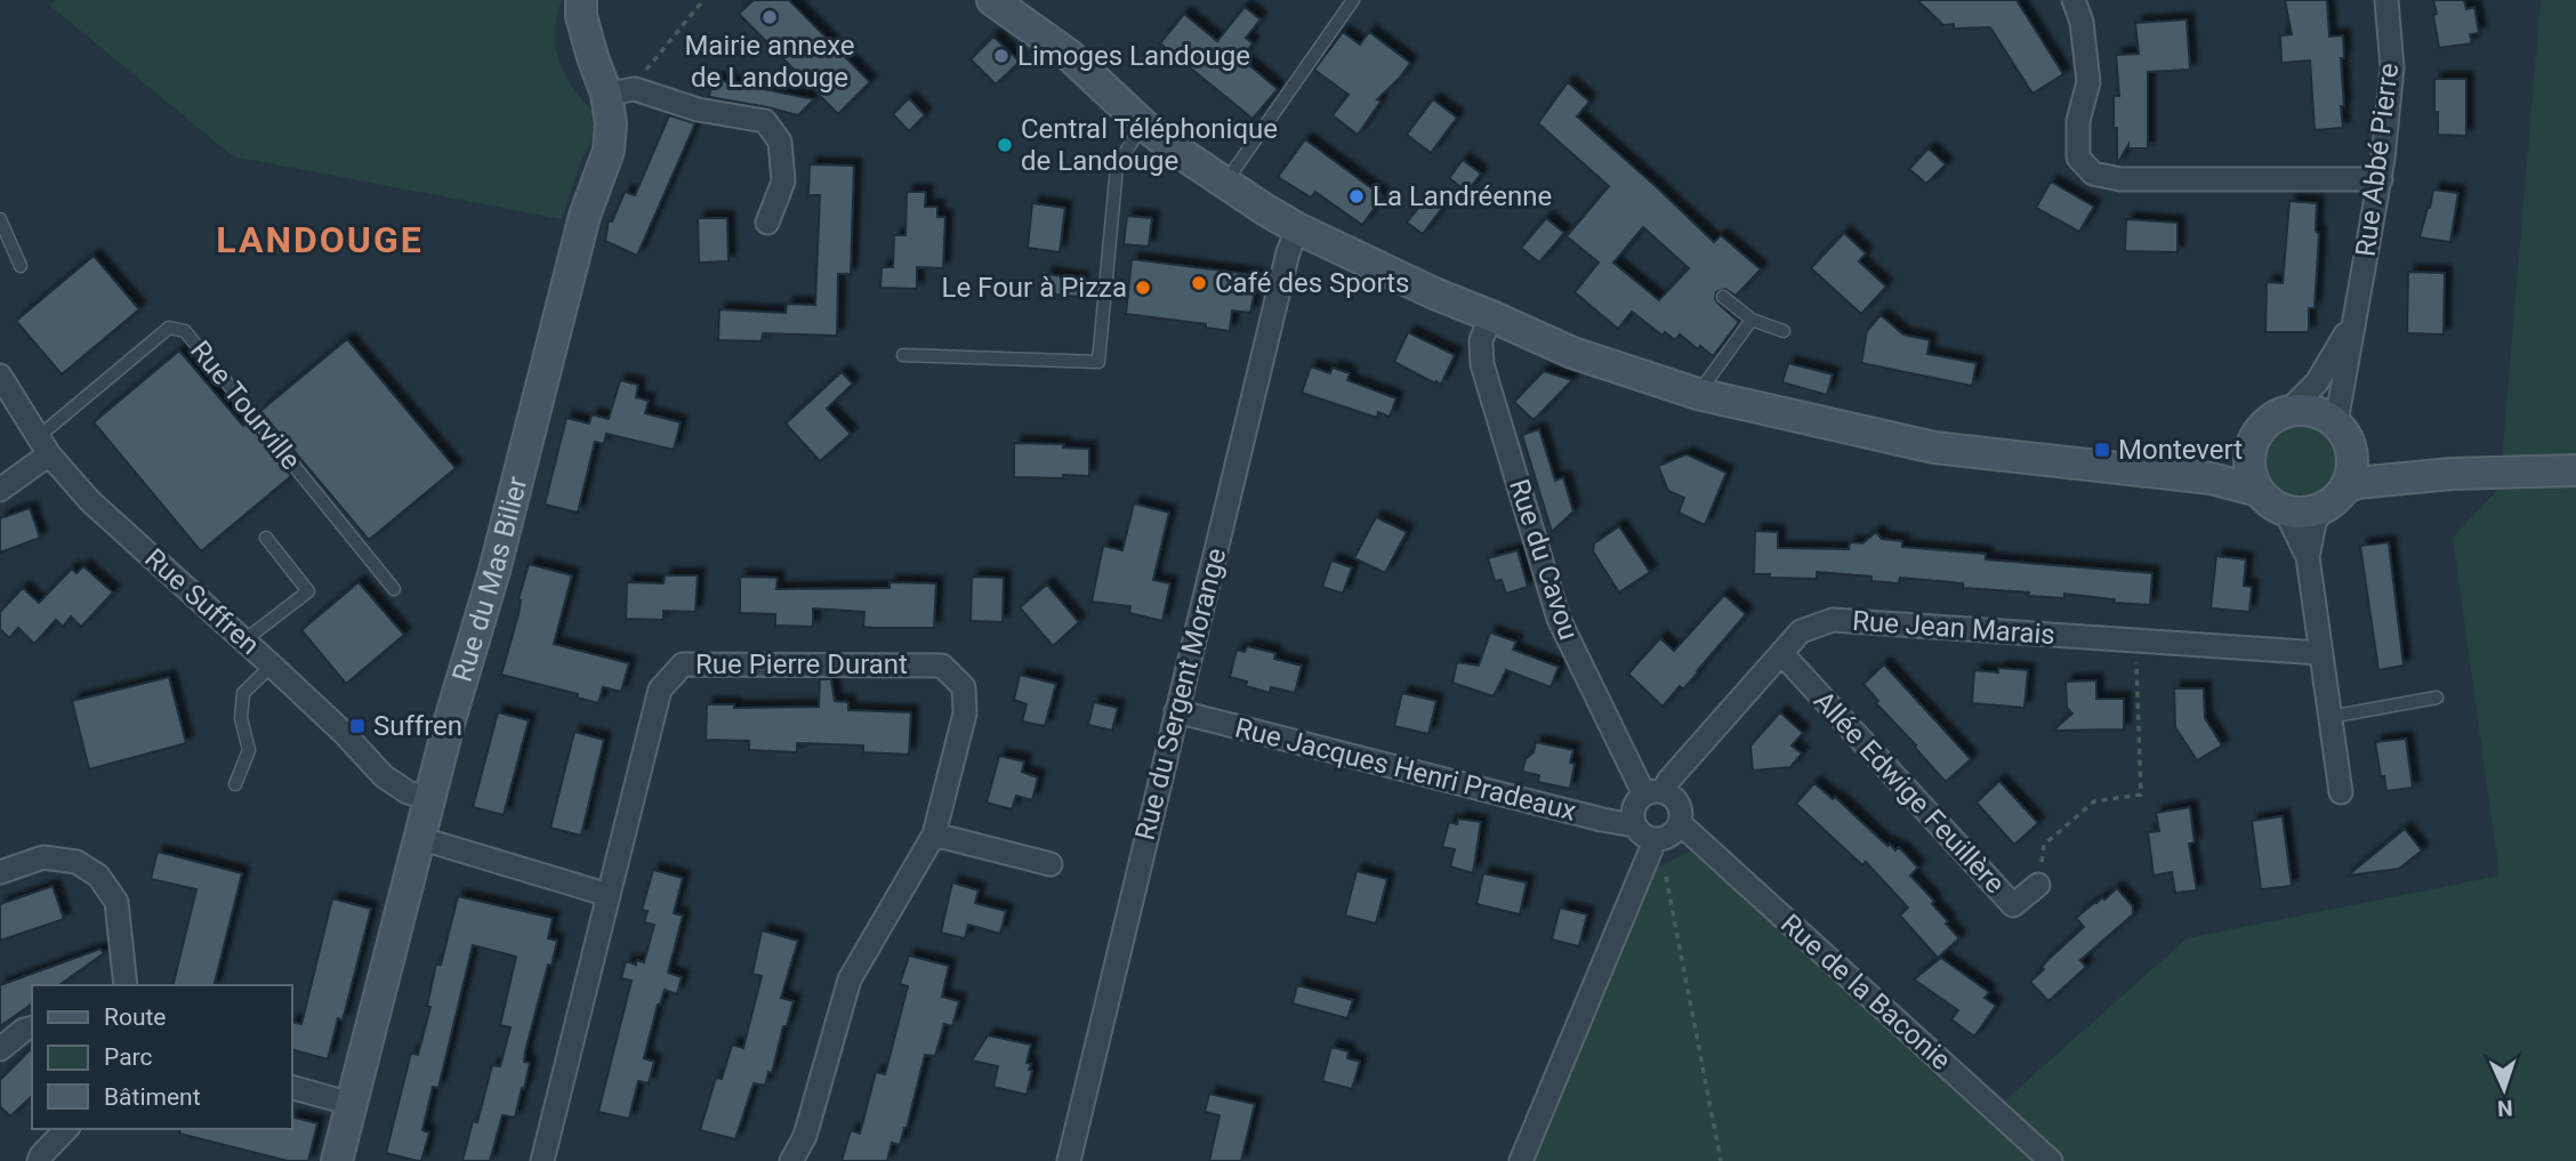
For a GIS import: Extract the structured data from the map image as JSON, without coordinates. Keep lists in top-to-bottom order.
{
  "streets": {
    "main road": ["Rue du Mas Bilier"],
    "street": [
      "Rue Abbé Pierre",
      "Rue du Cavou",
      "Rue Suffren",
      "Rue Jean Marais",
      "Rue Pierre Durant",
      "Rue du Sergent Morange",
      "Rue Jacques Henri Pradeaux",
      "Allée Edwige Feuillère",
      "Rue de la Baconie"
    ],
    "lane": ["Rue Tourville"]
  },
  "crossings": [
    ["Rue Tourville", "Rue Suffren"],
    ["Rue du Cavou", "Rue Jean Marais"],
    ["Rue du Cavou", "Rue Jacques Henri Pradeaux"],
    ["Rue du Cavou", "Rue de la Baconie"],
    ["Rue du Mas Bilier", "Rue Suffren"],
    ["Rue Jean Marais", "Rue Jacques Henri Pradeaux"],
    ["Rue Jean Marais", "Allée Edwige Feuillère"],
    ["Rue Jean Marais", "Rue de la Baconie"],
    ["Rue du Sergent Morange", "Rue Jacques Henri Pradeaux"],
    ["Rue Jacques Henri Pradeaux", "Rue de la Baconie"]
  ],
  "districts": ["LANDOUGE"],
  "places": {
    "other": [
      "Mairie annexe de Landouge",
      "Limoges Landouge",
      "Central Téléphonique de Landouge",
      "La Landréenne",
      "Café des Sports",
      "Le Four à Pizza"
    ],
    "transit": ["Montevert", "Suffren"]
  },
  "legend": ["Route", "Parc", "Bâtiment"],
  "north": "bottom"
}
